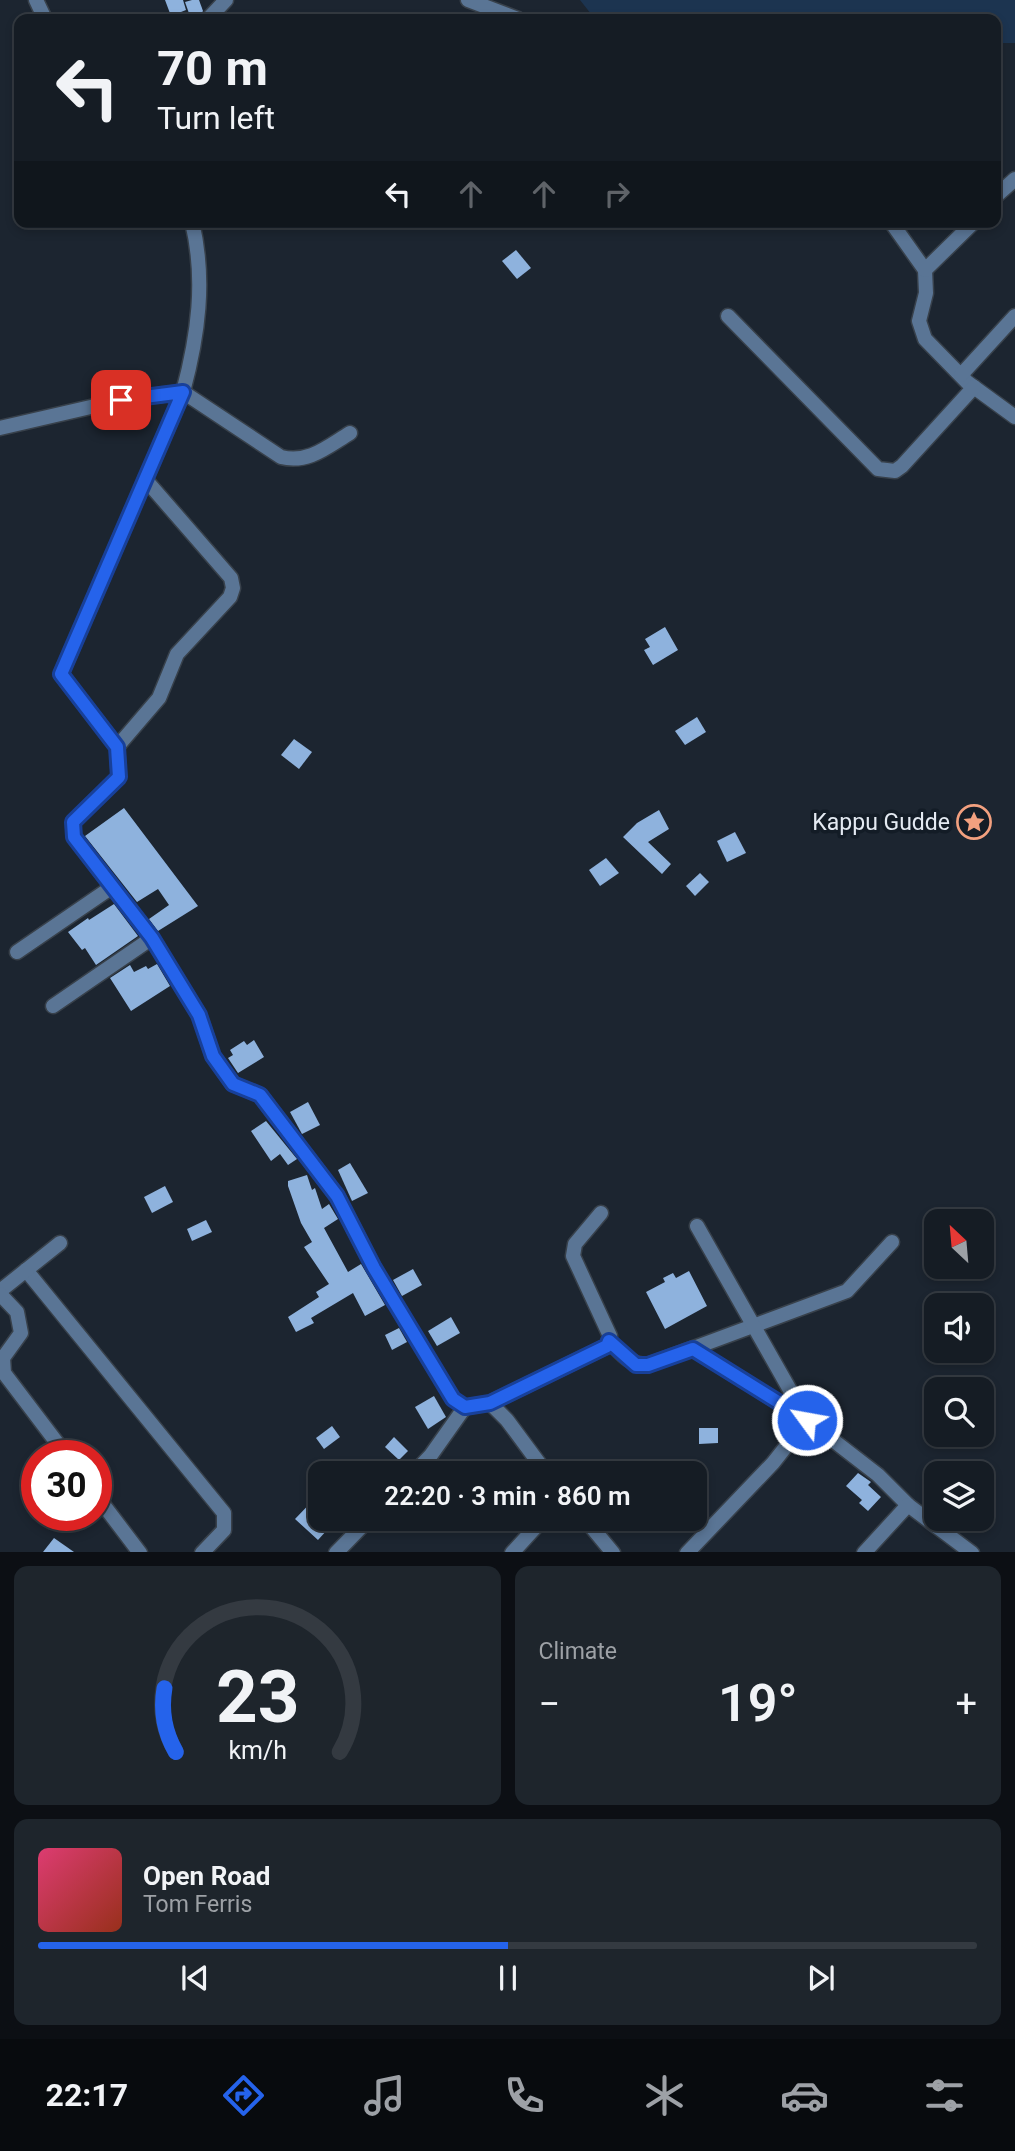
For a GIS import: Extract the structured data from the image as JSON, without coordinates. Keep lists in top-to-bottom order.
{
  "places": {
    "place": ["Kappu Gudde"]
  },
  "north": "top left",
  "page": {
    "turn": ["70 m", "Turn left"],
    "limit": "30",
    "trip": "22:20 · 3 min · 860 m",
    "tile": "Climate",
    "heat": ["−", "19°", "+"],
    "song": ["Open Road", "Tom Ferris"],
    "tabs": "22:17",
    "gauge": ["23", "km/h"]
  }
}
